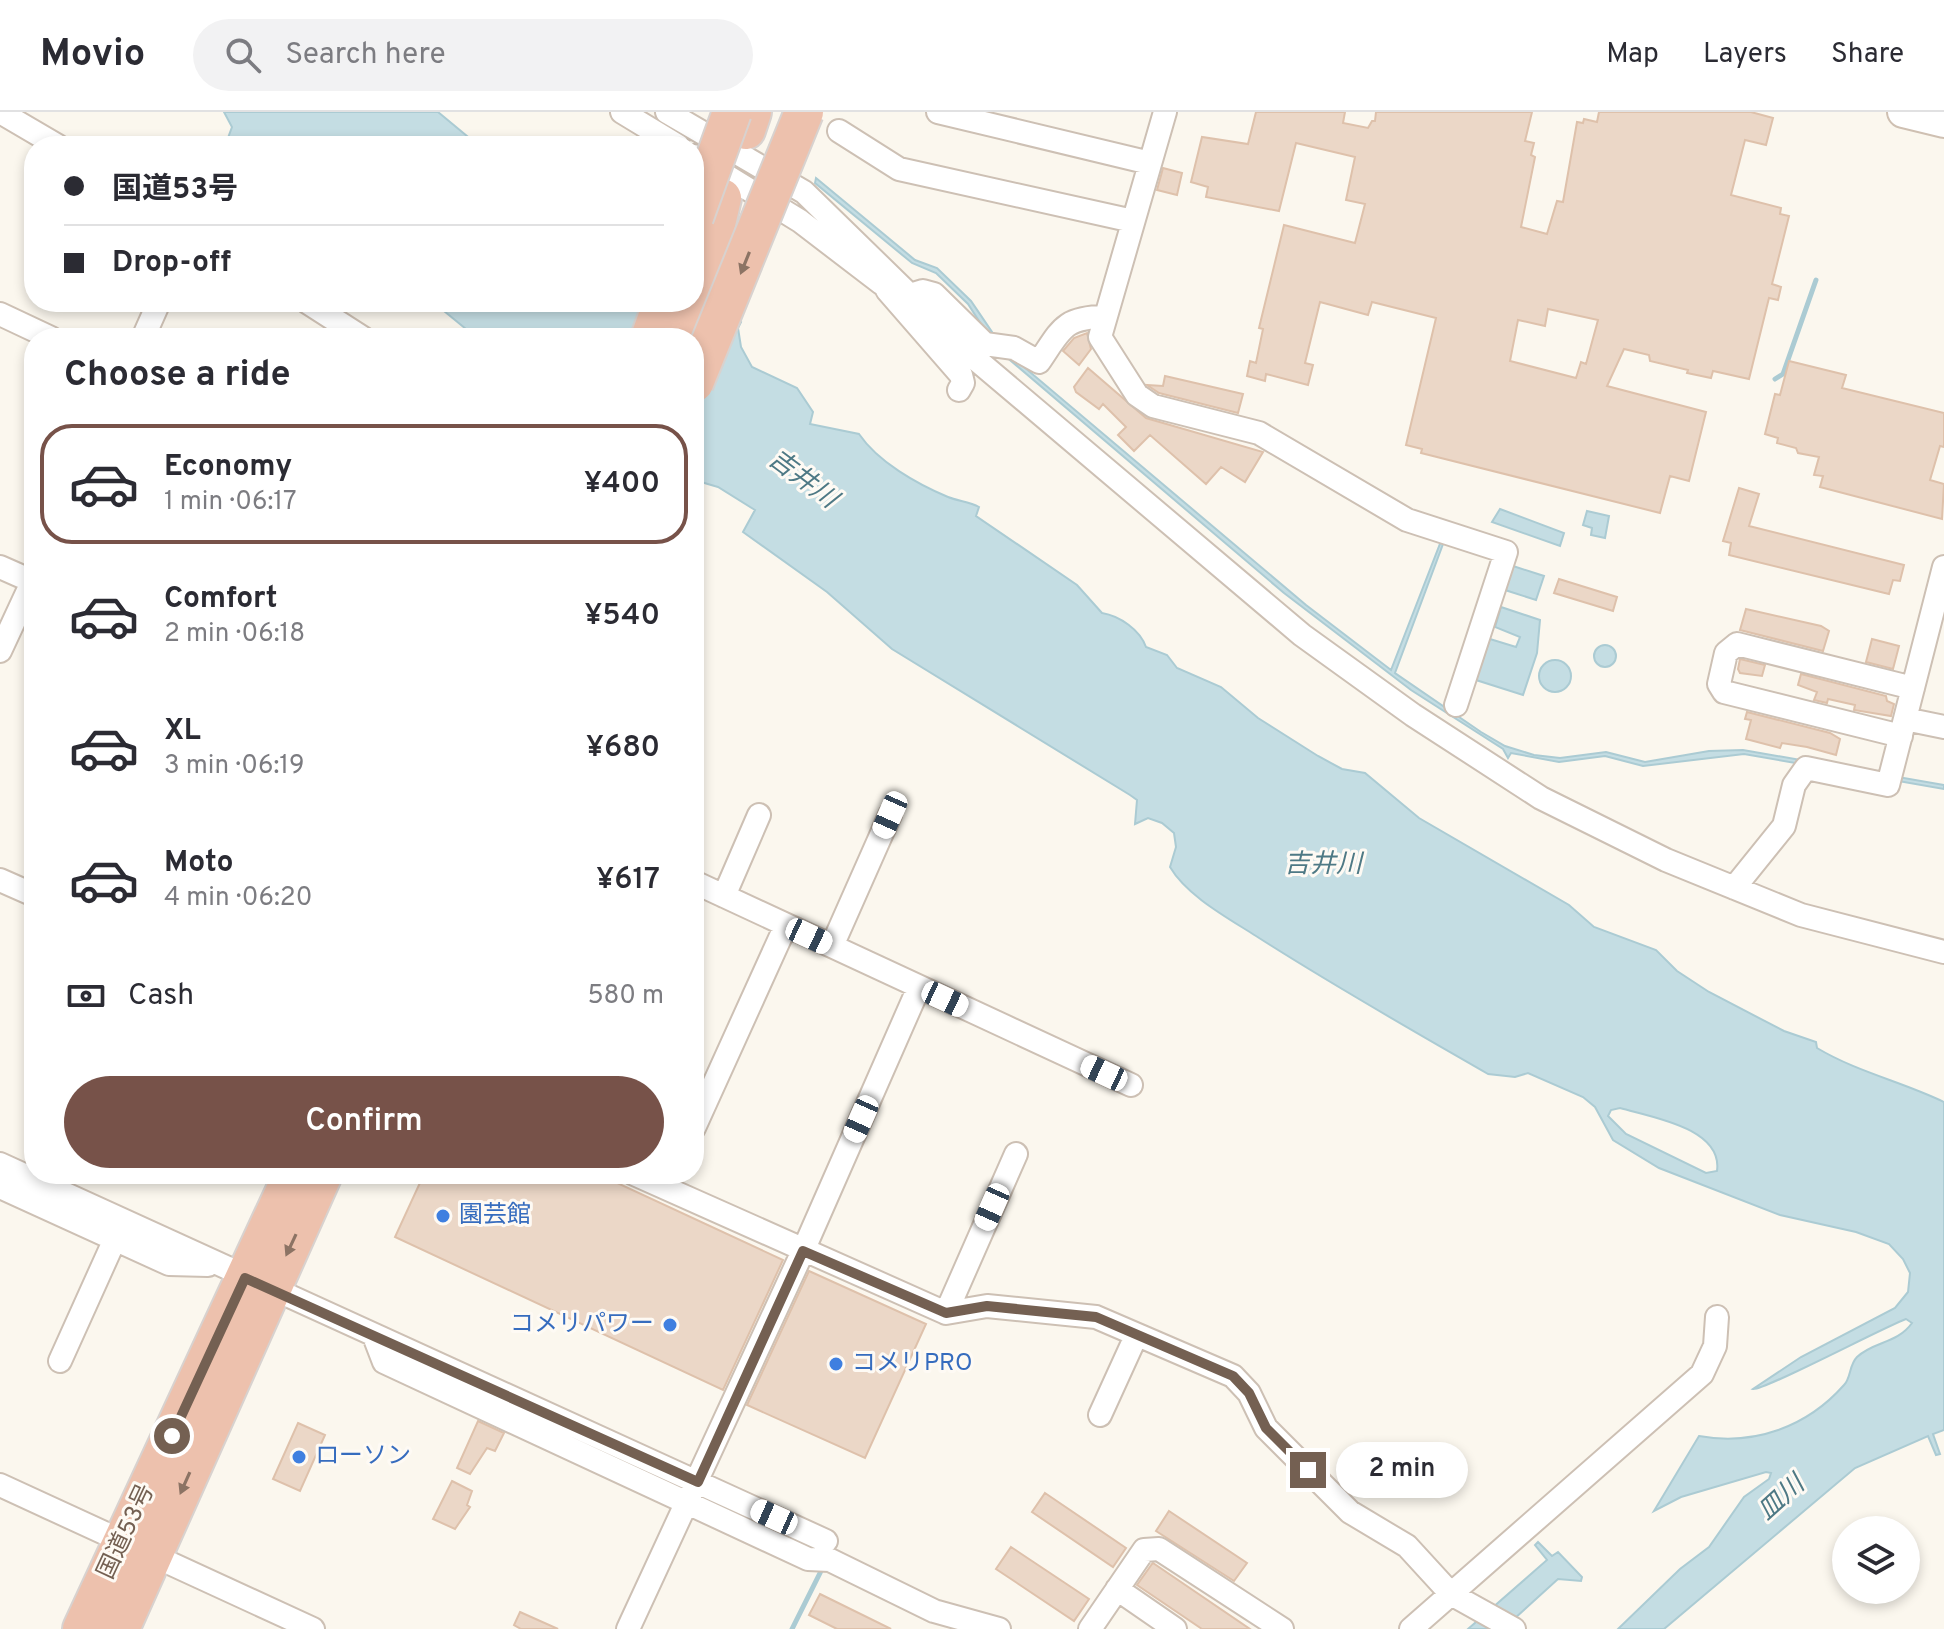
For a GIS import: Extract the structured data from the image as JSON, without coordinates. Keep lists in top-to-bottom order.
{
  "streets": {
    "highway": ["国道53号"]
  },
  "water": ["吉井川", "皿川"],
  "places": [
    "園芸館",
    "コメリパワー",
    "コメリPRO",
    "ローソン"
  ],
  "page": {
    "header": "Movio",
    "search": "Search here",
    "nav": ["Map", "Layers", "Share"],
    "banner": ["国道53号", "Drop-off"],
    "heading": "Choose a ride",
    "list": [
      {
        "name": "Economy",
        "note": "1 min · 06:17",
        "value": "¥400"
      },
      {
        "name": "Comfort",
        "note": "2 min · 06:18",
        "value": "¥540"
      },
      {
        "name": "XL",
        "note": "3 min · 06:19",
        "value": "¥680"
      },
      {
        "name": "Moto",
        "note": "4 min · 06:20",
        "value": "¥617"
      }
    ],
    "pay": ["Cash", "580 m"],
    "buttons": "Confirm",
    "bubble": "2 min"
  }
}
